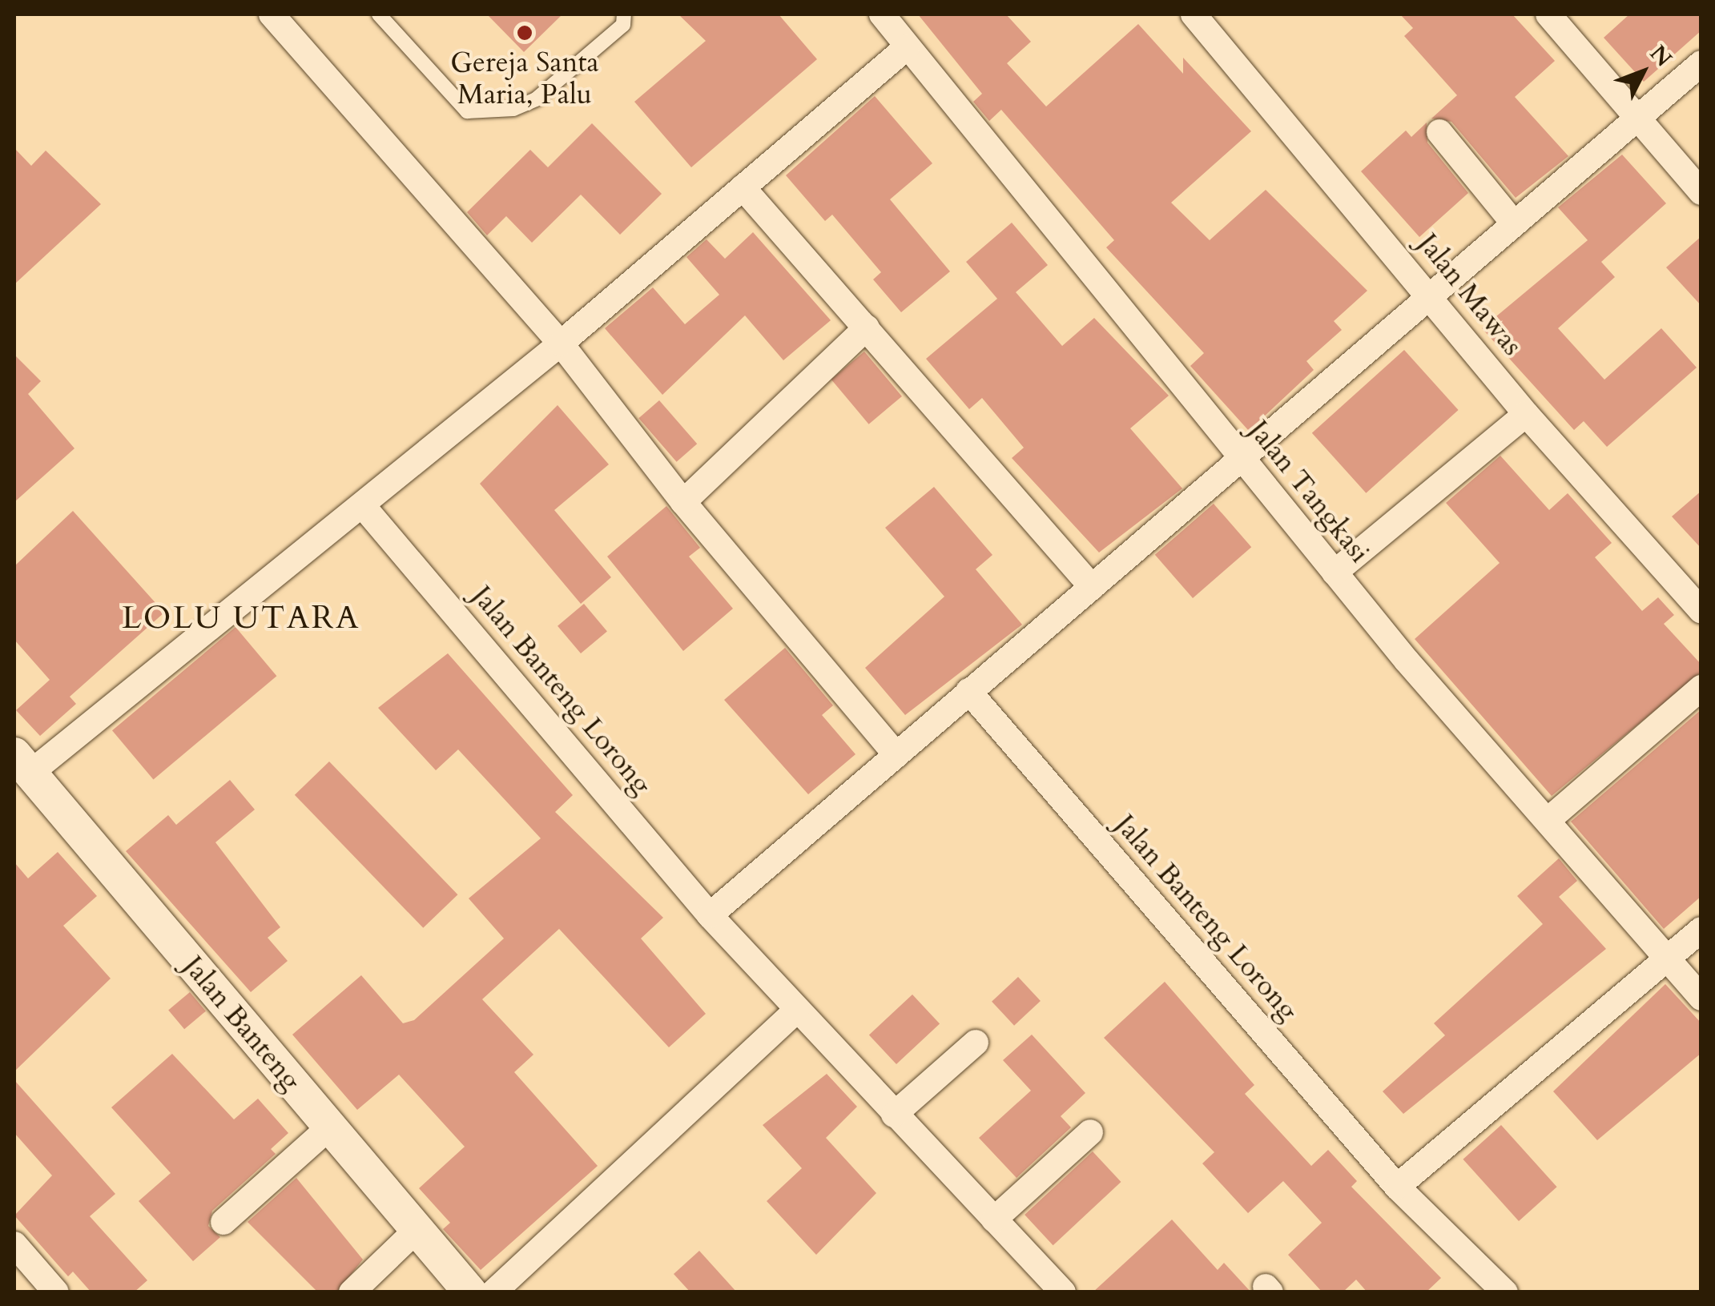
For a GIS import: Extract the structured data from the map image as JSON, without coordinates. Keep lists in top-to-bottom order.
{
  "streets": {
    "street": [
      "Jalan Mawas",
      "Jalan Tangkasi",
      "Jalan Banteng Lorong",
      "Jalan Banteng"
    ]
  },
  "districts": ["LOLU UTARA"],
  "places": ["Gereja Santa Maria, Palu"],
  "north": "top right"
}
